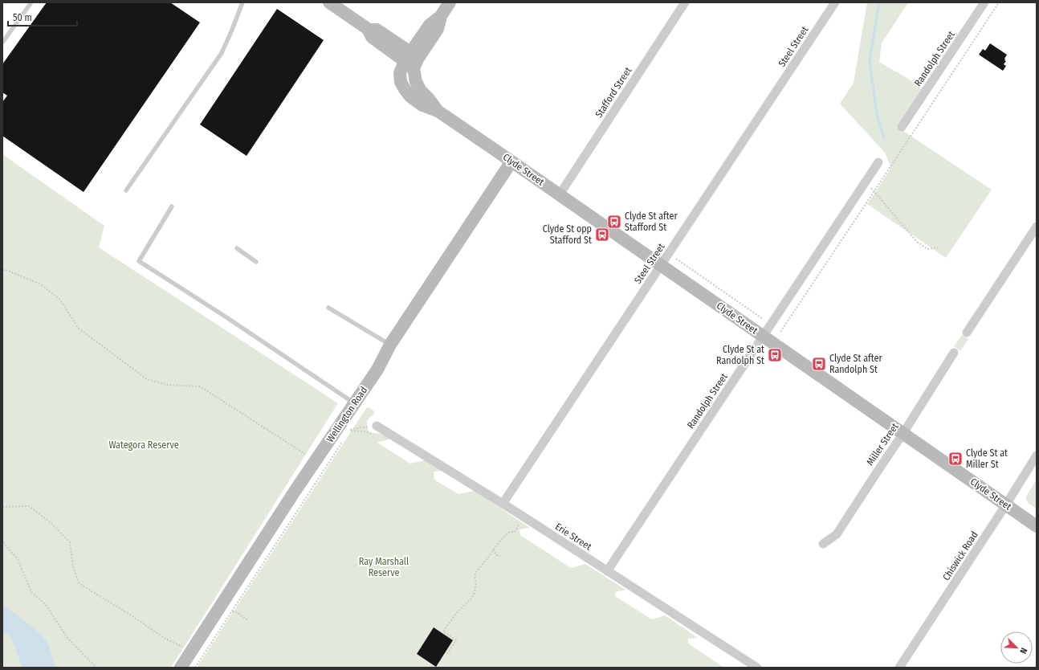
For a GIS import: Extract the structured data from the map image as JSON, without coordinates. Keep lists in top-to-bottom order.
{
  "streets": {
    "main road": ["Clyde Street", "Wellington Road"],
    "street": [
      "Steel Street",
      "Randolph Street",
      "Stafford Street",
      "Miller Street",
      "Erie Street",
      "Chiswick Road"
    ]
  },
  "crossings": [
    ["Steel Street", "Clyde Street"],
    ["Steel Street", "Erie Street"],
    ["Randolph Street", "Clyde Street"],
    ["Randolph Street", "Erie Street"],
    ["Stafford Street", "Clyde Street"],
    ["Clyde Street", "Wellington Road"],
    ["Clyde Street", "Miller Street"],
    ["Clyde Street", "Chiswick Road"]
  ],
  "parks": ["Wategora Reserve", "Ray Marshall Reserve"],
  "places": {
    "bus stop": [
      "Clyde St after Stafford St",
      "Clyde St opp Stafford St",
      "Clyde St at Randolph St",
      "Clyde St after Randolph St",
      "Clyde St at Miller St"
    ]
  },
  "scale_bar": "50 m",
  "north": "bottom right"
}
